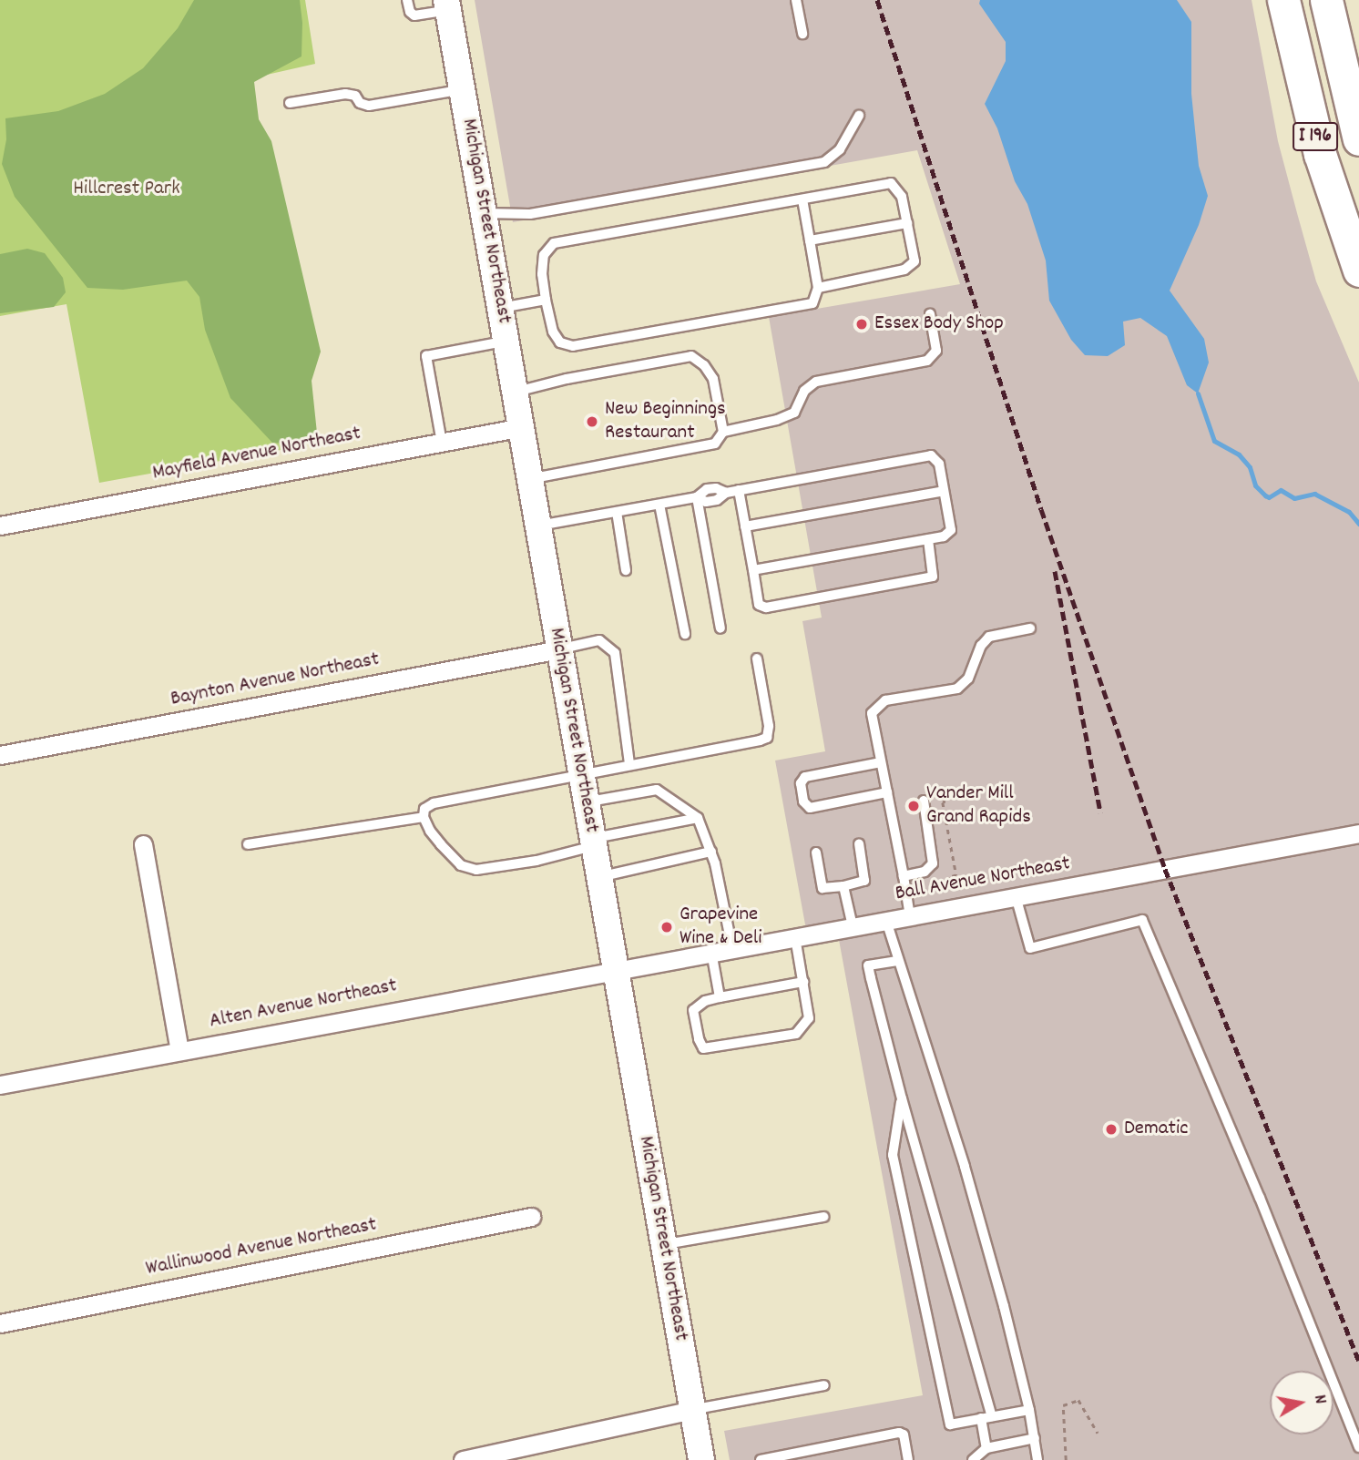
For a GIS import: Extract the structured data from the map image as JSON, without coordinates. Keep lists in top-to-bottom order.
{
  "streets": {
    "highway": ["I 196"],
    "main road": ["Michigan Street Northeast"],
    "street": [
      "Mayfield Avenue Northeast",
      "Baynton Avenue Northeast",
      "Ball Avenue Northeast",
      "Alten Avenue Northeast",
      "Wallinwood Avenue Northeast"
    ]
  },
  "crossings": [
    ["Michigan Street Northeast", "Mayfield Avenue Northeast"],
    ["Michigan Street Northeast", "Baynton Avenue Northeast"],
    ["Michigan Street Northeast", "Ball Avenue Northeast"],
    ["Michigan Street Northeast", "Alten Avenue Northeast"],
    ["Ball Avenue Northeast", "Alten Avenue Northeast"]
  ],
  "parks": ["Hillcrest Park"],
  "places": [
    "Essex Body Shop",
    "New Beginnings Restaurant",
    "Vander Mill Grand Rapids",
    "Grapevine Wine & Deli",
    "Dematic"
  ],
  "north": "right"
}
